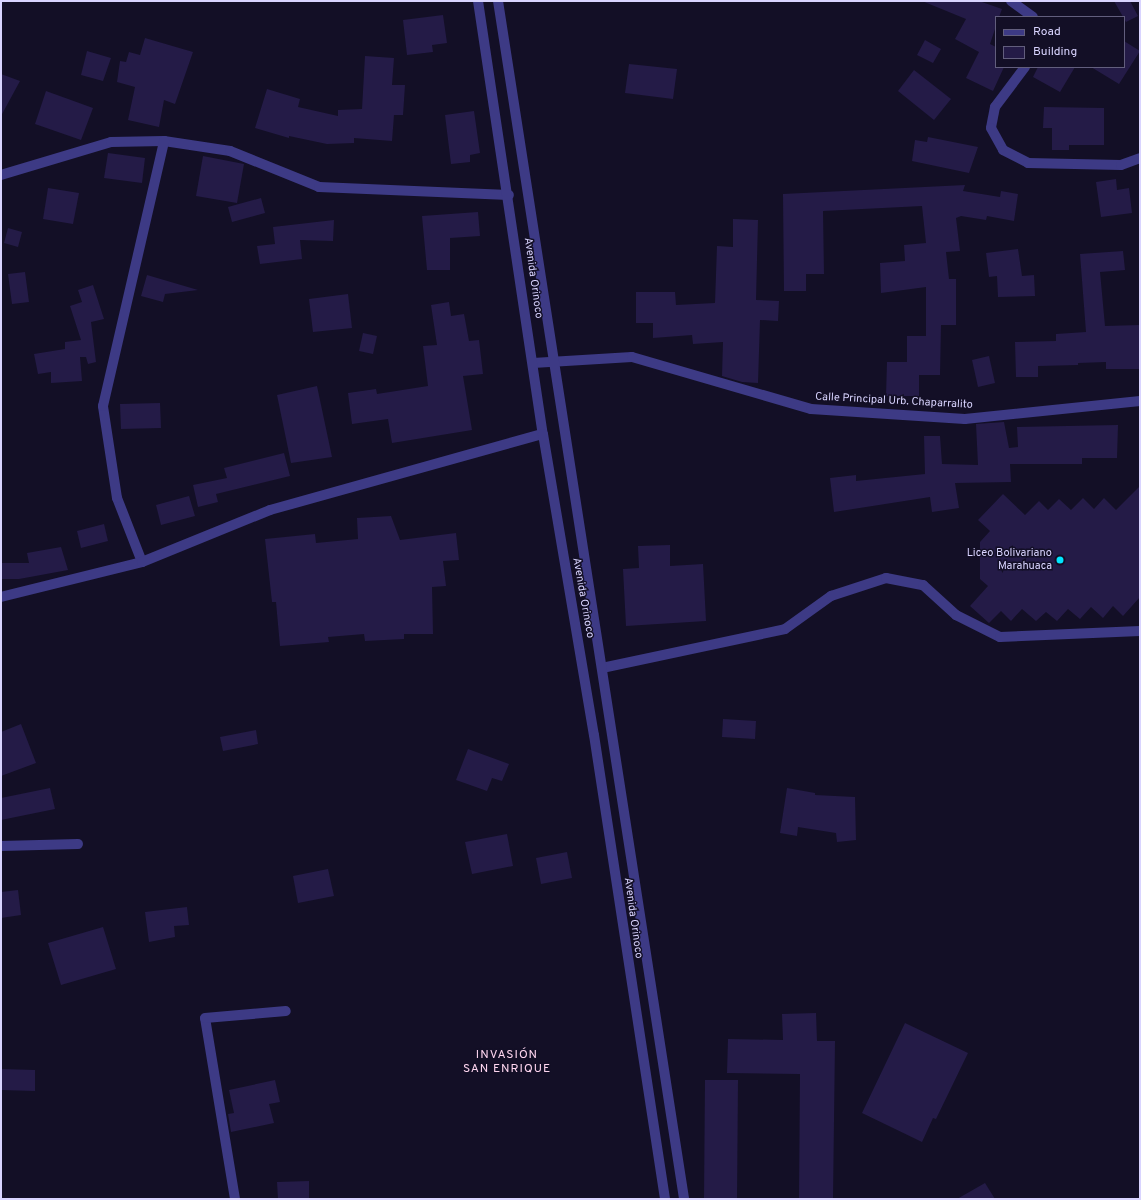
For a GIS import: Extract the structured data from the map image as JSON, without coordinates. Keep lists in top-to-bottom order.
{
  "streets": {
    "street": ["Avenida Orinoco", "Calle Principal Urb. Chaparralito"]
  },
  "crossings": [
    ["Avenida Orinoco", "Calle Principal Urb. Chaparralito"]
  ],
  "districts": ["INVASIÓN SAN ENRIQUE"],
  "places": ["Liceo Bolivariano Marahuaca"],
  "legend": ["Road", "Building"]
}
